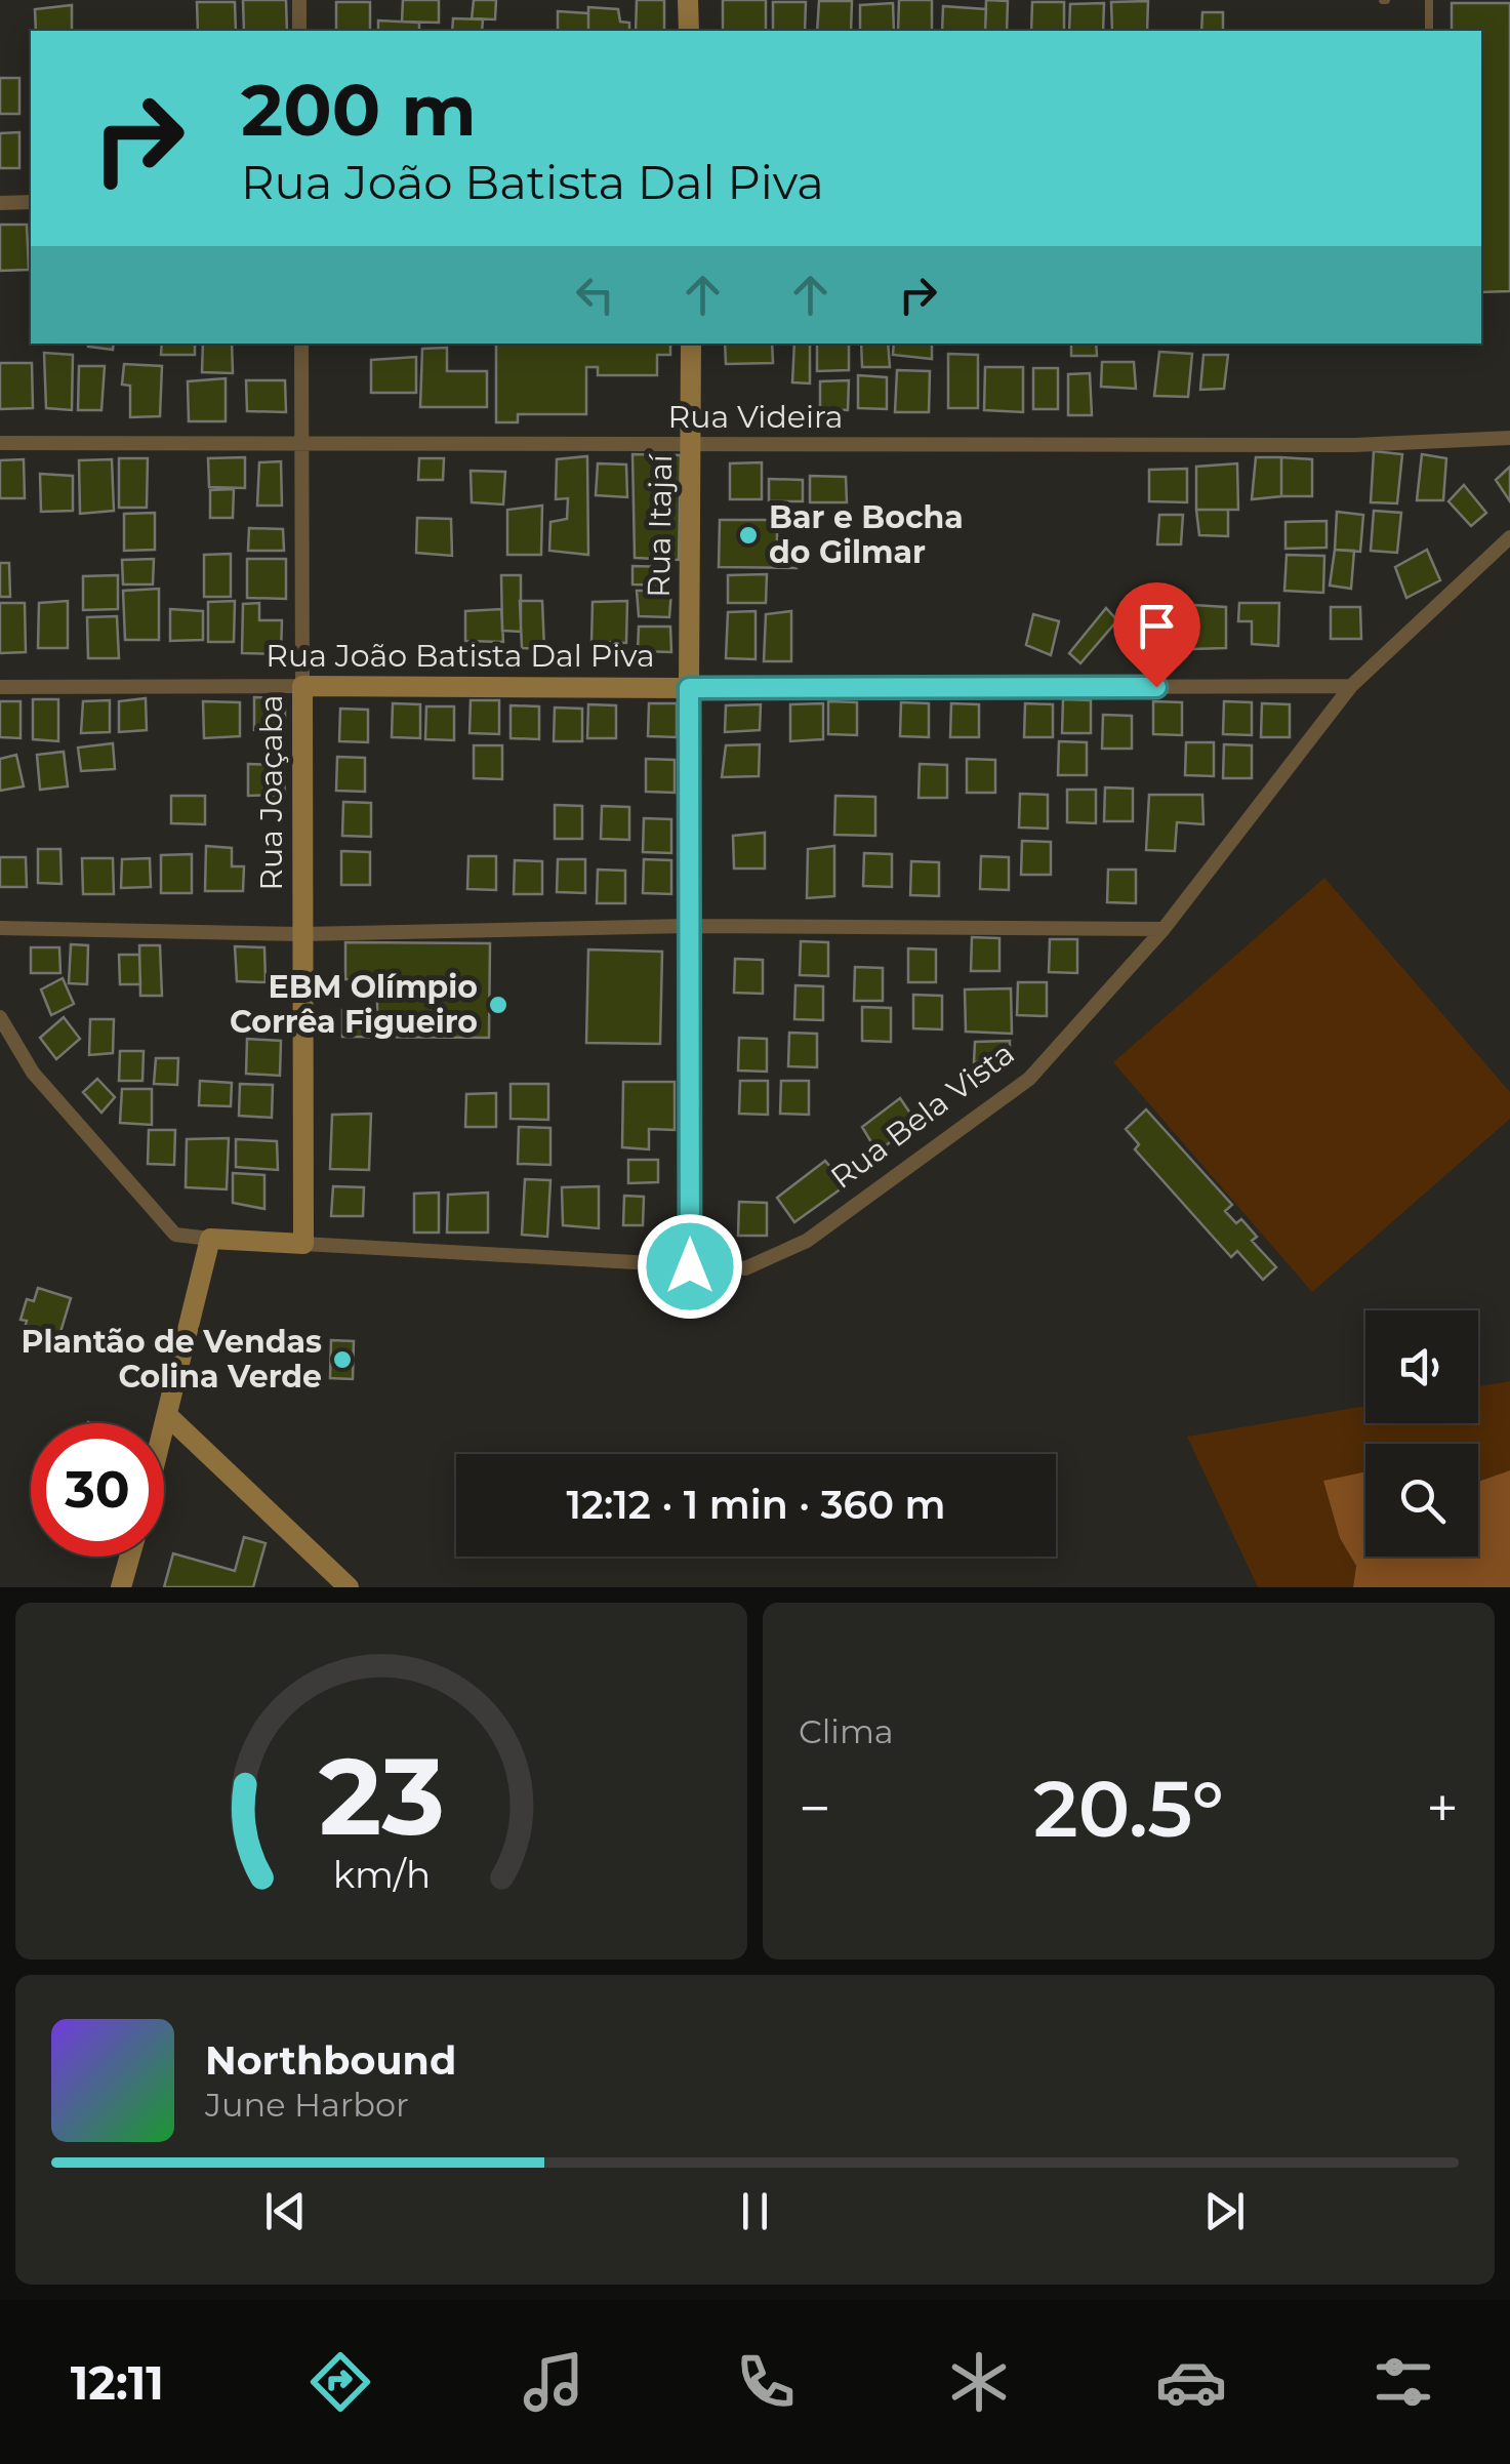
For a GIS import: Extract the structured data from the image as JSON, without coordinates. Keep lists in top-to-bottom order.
{
  "streets": {
    "street": [
      "Rua Videira",
      "Rua Itajaí",
      "Rua João Batista Dal Piva",
      "Rua Joaçaba",
      "Rua Bela Vista"
    ]
  },
  "crossings": [
    ["Rua Videira", "Rua Itajaí"],
    ["Rua Videira", "Rua Joaçaba"],
    ["Rua Itajaí", "Rua João Batista Dal Piva"],
    ["Rua Itajaí", "Rua Bela Vista"],
    ["Rua João Batista Dal Piva", "Rua Joaçaba"],
    ["Rua João Batista Dal Piva", "Rua Bela Vista"],
    ["Rua Joaçaba", "Rua Bela Vista"]
  ],
  "places": ["Bar e Bocha do Gilmar", "EBM Olímpio Corrêa Figueiro", "Plantão de Vendas Colina Verde"],
  "page": {
    "turn": ["200 m", "Rua João Batista Dal Piva"],
    "limit": "30",
    "trip": "12:12 · 1 min · 360 m",
    "tile": "Clima",
    "heat": ["−", "20.5°", "+"],
    "song": ["Northbound", "June Harbor"],
    "tabs": "12:11",
    "gauge": ["23", "km/h"]
  }
}
